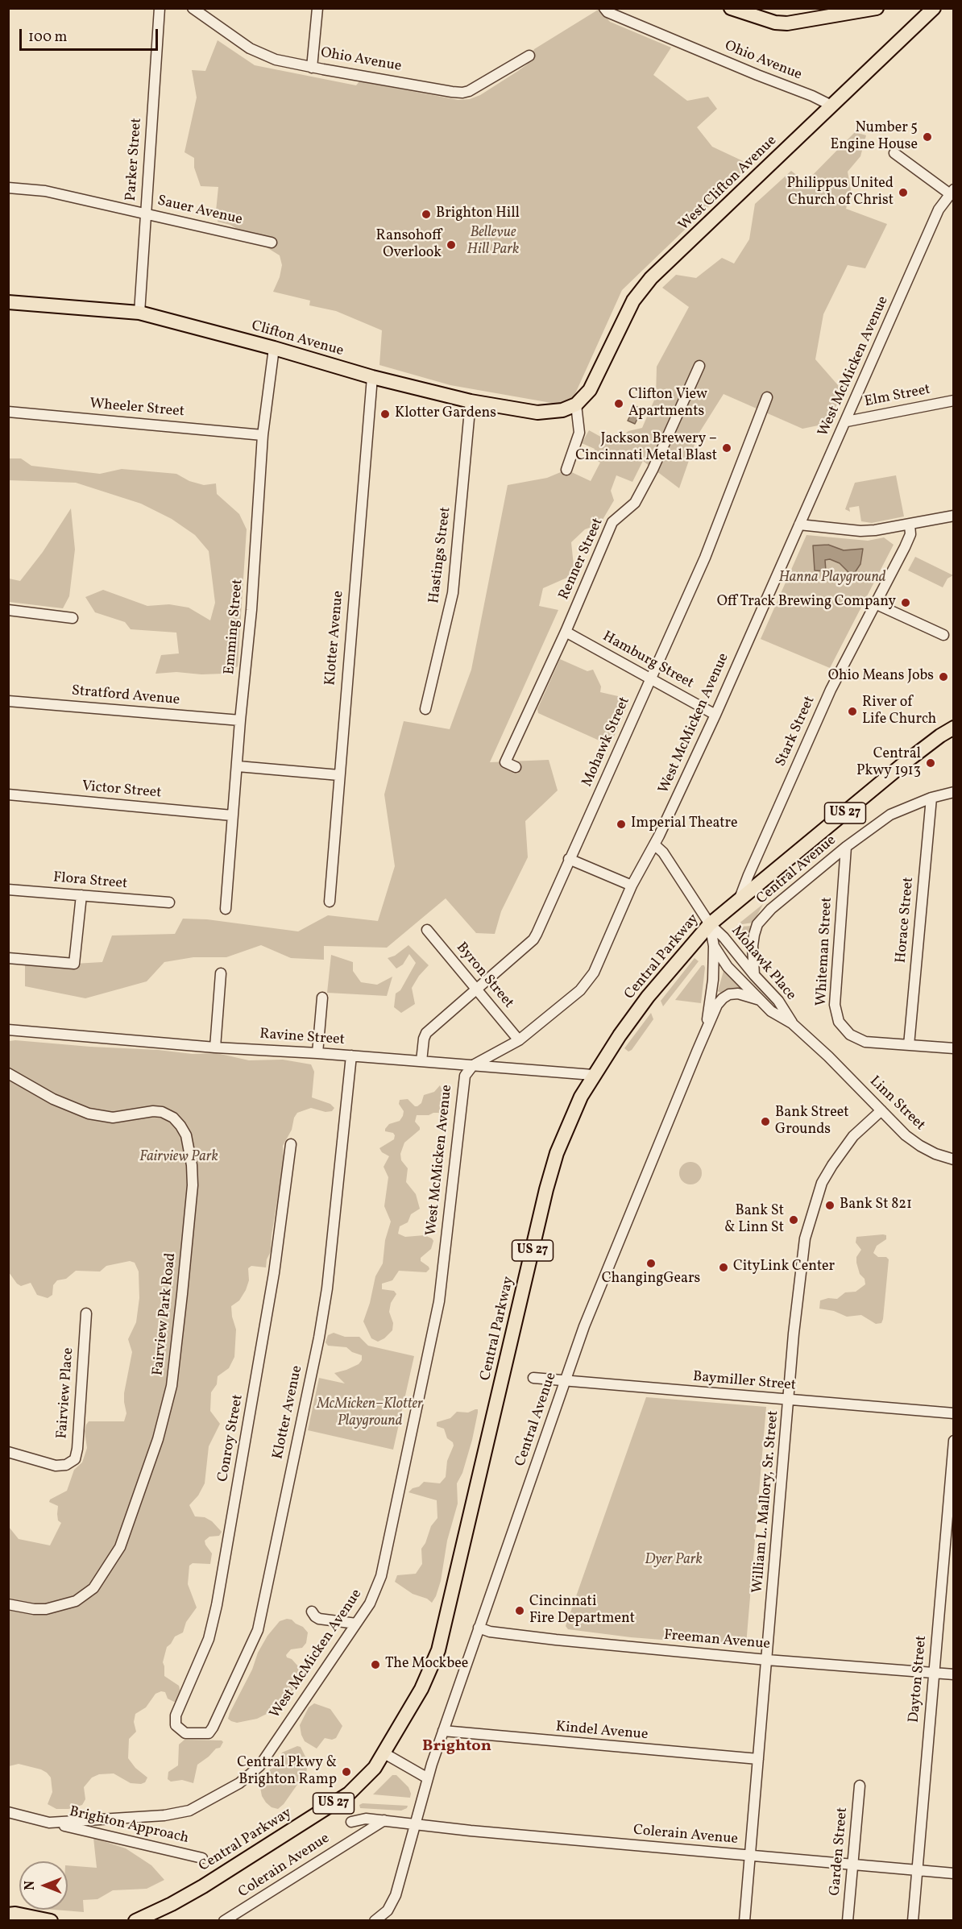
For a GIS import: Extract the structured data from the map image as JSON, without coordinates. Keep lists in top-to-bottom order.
{
  "streets": {
    "main road": [
      "West Clifton Avenue",
      "Clifton Avenue",
      "US 27",
      "Central Parkway"
    ],
    "street": [
      "Ohio Avenue",
      "Parker Street",
      "Sauer Avenue",
      "West McMicken Avenue",
      "Elm Street",
      "Wheeler Street",
      "Hastings Street",
      "Renner Street",
      "Emming Street",
      "Klotter Avenue",
      "Hamburg Street",
      "Stratford Avenue",
      "Stark Street",
      "Mohawk Street",
      "Victor Street",
      "Central Avenue",
      "Flora Street",
      "Horace Street",
      "Whiteman Street",
      "Mohawk Place",
      "Byron Street",
      "Ravine Street",
      "Linn Street",
      "Fairview Park Road",
      "Baymiller Street",
      "Fairview Place",
      "Conroy Street",
      "William L. Mallory, Sr. Street",
      "Freeman Avenue",
      "Dayton Street",
      "Kindel Avenue",
      "Brighton Approach",
      "Colerain Avenue",
      "Garden Street"
    ]
  },
  "crossings": [
    ["Ohio Avenue", "West Clifton Avenue"],
    ["Parker Street", "Sauer Avenue"],
    ["Parker Street", "Clifton Avenue"],
    ["West Clifton Avenue", "Clifton Avenue"],
    ["Clifton Avenue", "Hastings Street"],
    ["Clifton Avenue", "Emming Street"],
    ["Clifton Avenue", "Klotter Avenue"],
    ["West McMicken Avenue", "Elm Street"],
    ["West McMicken Avenue", "Hamburg Street"],
    ["West McMicken Avenue", "Mohawk Place"],
    ["West McMicken Avenue", "Byron Street"],
    ["West McMicken Avenue", "Ravine Street"],
    ["West McMicken Avenue", "Brighton Approach"],
    ["Wheeler Street", "Emming Street"],
    ["Renner Street", "Hamburg Street"],
    ["Emming Street", "Stratford Avenue"],
    ["Emming Street", "Victor Street"],
    ["Klotter Avenue", "Ravine Street"],
    ["Klotter Avenue", "Conroy Street"],
    ["Hamburg Street", "Mohawk Street"],
    ["Stark Street", "Central Parkway"],
    ["Mohawk Street", "Byron Street"],
    ["Mohawk Street", "Ravine Street"],
    ["Central Avenue", "Horace Street"],
    ["Central Avenue", "Whiteman Street"],
    ["Central Avenue", "Mohawk Place"],
    ["Central Avenue", "Baymiller Street"],
    ["Central Avenue", "Freeman Avenue"],
    ["Central Avenue", "Kindel Avenue"],
    ["Central Avenue", "Colerain Avenue"],
    ["Horace Street", "Whiteman Street"],
    ["Central Parkway", "Mohawk Place"],
    ["Central Parkway", "Ravine Street"],
    ["Mohawk Place", "Linn Street"],
    ["Linn Street", "William L. Mallory, Sr. Street"],
    ["Baymiller Street", "William L. Mallory, Sr. Street"],
    ["William L. Mallory, Sr. Street", "Freeman Avenue"],
    ["William L. Mallory, Sr. Street", "Kindel Avenue"],
    ["William L. Mallory, Sr. Street", "Colerain Avenue"],
    ["Freeman Avenue", "Dayton Street"],
    ["Dayton Street", "Colerain Avenue"],
    ["Colerain Avenue", "Garden Street"]
  ],
  "districts": ["Brighton"],
  "parks": [
    "Bellevue Hill Park",
    "Hanna Playground",
    "Fairview Park",
    "McMicken–Klotter Playground",
    "Dyer Park"
  ],
  "places": [
    "Number 5 Engine House",
    "Philippus United Church of Christ",
    "Brighton Hill",
    "Ransohoff Overlook",
    "Clifton View Apartments",
    "Klotter Gardens",
    "Jackson Brewery – Cincinnati Metal Blast",
    "Off Track Brewing Company",
    "Ohio Means Jobs",
    "River of Life Church",
    "Central Pkwy 1913",
    "Imperial Theatre",
    "Bank Street Grounds",
    "Bank St 821",
    "Bank St & Linn St",
    "ChangingGears",
    "CityLink Center",
    "Cincinnati Fire Department",
    "The Mockbee",
    "Central Pkwy & Brighton Ramp"
  ],
  "scale_bar": "100 m",
  "north": "left"
}
